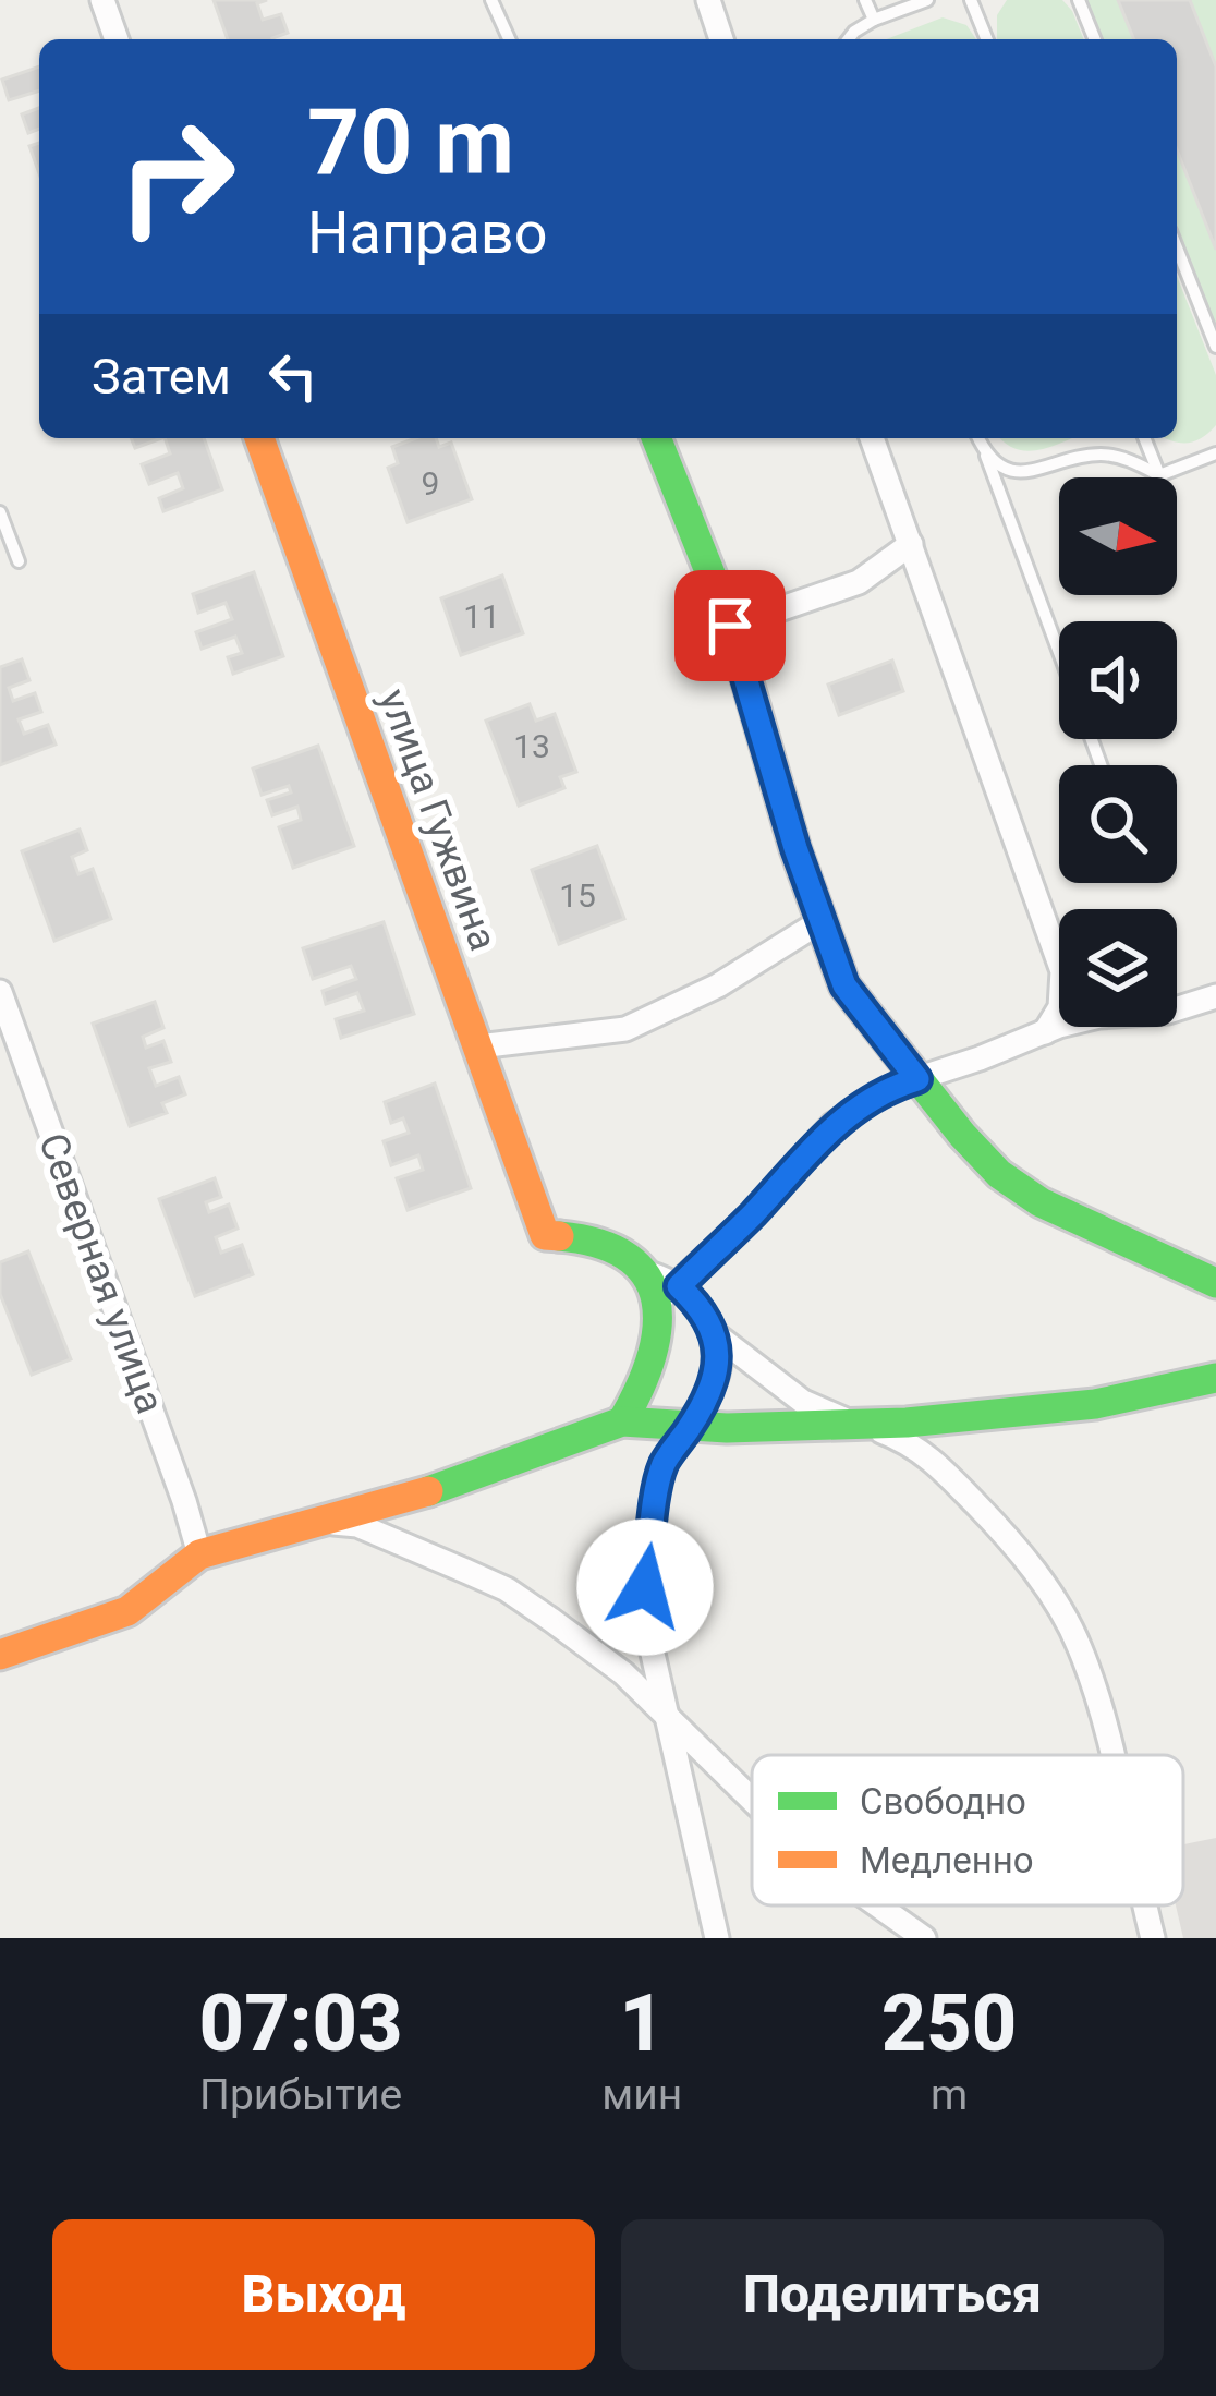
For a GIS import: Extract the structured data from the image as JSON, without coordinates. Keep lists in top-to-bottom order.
{
  "streets": {
    "street": ["улица Гужвина", "Северная улица"]
  },
  "house_numbers": [
    "9",
    "11",
    "13",
    "15"
  ],
  "legend": ["Свободно", "Медленно"],
  "north": "right",
  "page": {
    "turn": ["70 m", "Направо"],
    "then": "Затем",
    "eta": [
      "07:03",
      "Прибытие",
      "1",
      "мин",
      "250",
      "m"
    ],
    "buttons": ["Выход", "Поделиться"]
  }
}
